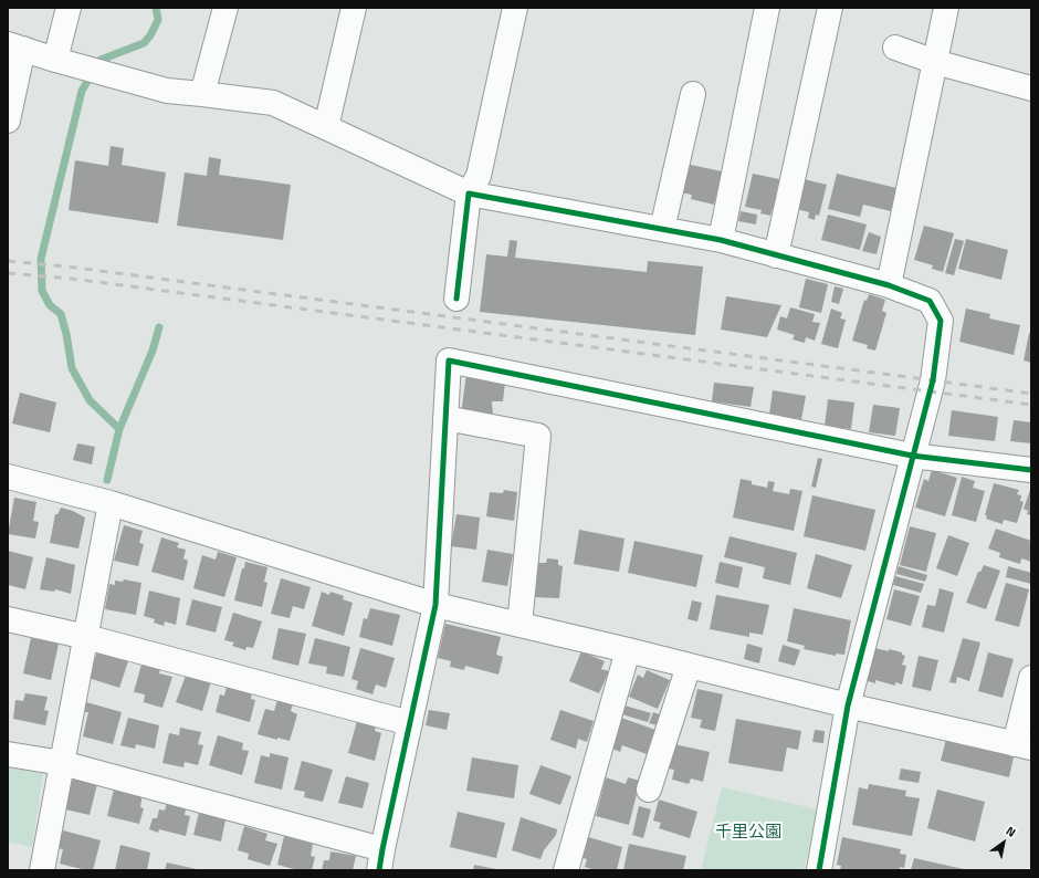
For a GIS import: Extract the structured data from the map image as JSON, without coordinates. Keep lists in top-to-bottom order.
{
  "parks": ["千里公園"],
  "north": "top right"
}
